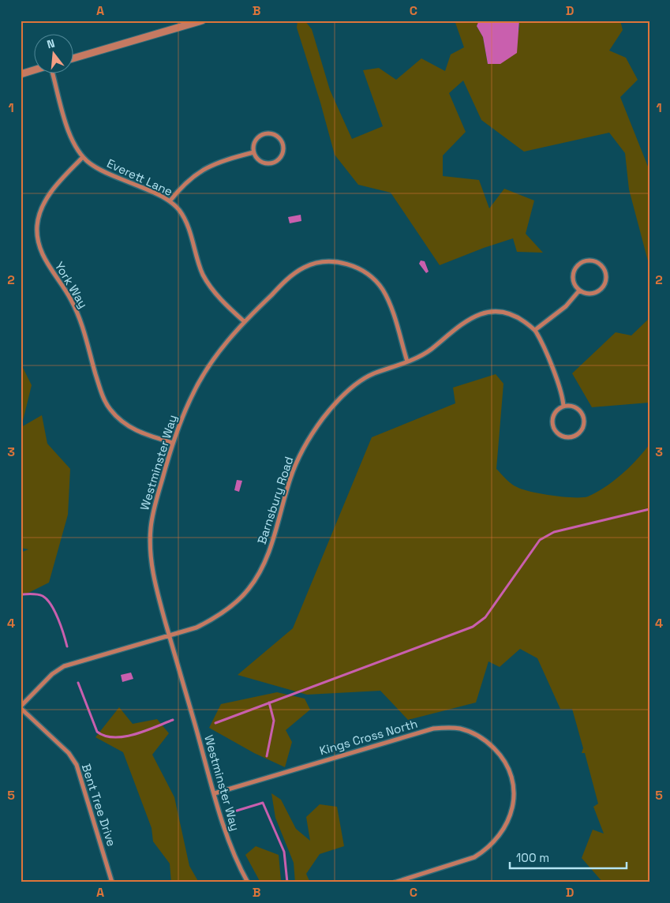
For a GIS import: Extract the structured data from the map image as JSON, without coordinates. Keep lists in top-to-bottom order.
{
  "streets": {
    "street": [
      "Everett Lane",
      "York Way",
      "Westminster Way",
      "Barnsbury Road",
      "Kings Cross North",
      "Bent Tree Drive"
    ]
  },
  "crossings": [
    ["Everett Lane", "York Way"],
    ["Everett Lane", "Westminster Way"],
    ["York Way", "Westminster Way"],
    ["Westminster Way", "Barnsbury Road"],
    ["Westminster Way", "Kings Cross North"],
    ["Barnsbury Road", "Bent Tree Drive"]
  ],
  "scale_bar": "100 m",
  "north": "top",
  "grid": {
    "columns": [
      "A",
      "B",
      "C",
      "D"
    ],
    "rows": [
      "1",
      "2",
      "3",
      "4",
      "5"
    ]
  }
}
